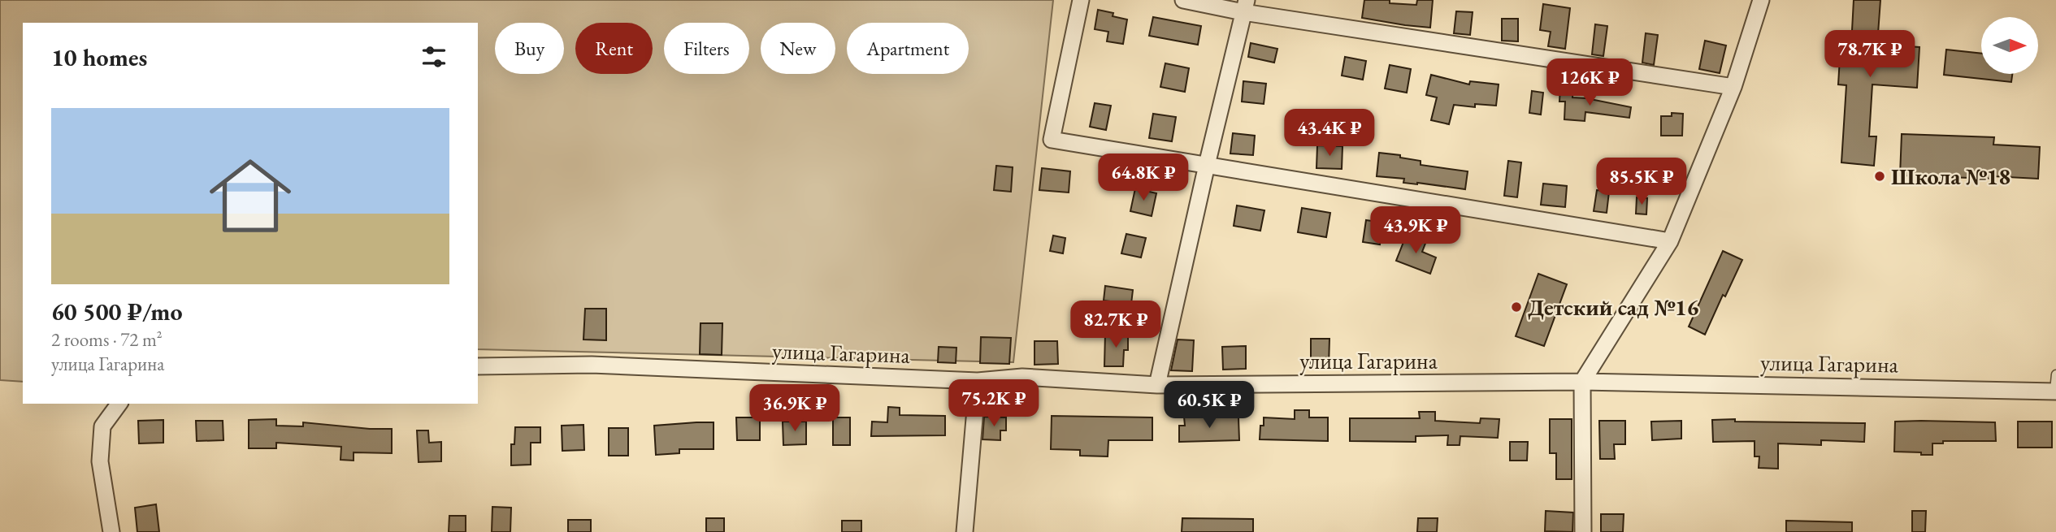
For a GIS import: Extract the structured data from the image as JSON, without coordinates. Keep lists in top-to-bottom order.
{
  "streets": {
    "street": ["улица Гагарина"]
  },
  "places": ["Школа №18", "Детский сад №16"],
  "north": "right",
  "page": {
    "chip": [
      "Buy",
      "Rent",
      "Filters",
      "New",
      "Apartment"
    ],
    "heading": "10 homes",
    "price": [
      "78.7K ₽",
      "126K ₽",
      "43.4K ₽",
      "64.8K ₽",
      "85.5K ₽",
      "43.9K ₽",
      "82.7K ₽",
      "75.2K ₽",
      "60.5K ₽",
      "36.9K ₽"
    ],
    "list": [
      {
        "name": "60 500 ₽/mo",
        "note": "2 rooms · 72 m² · улица Гагарина"
      }
    ]
  }
}
